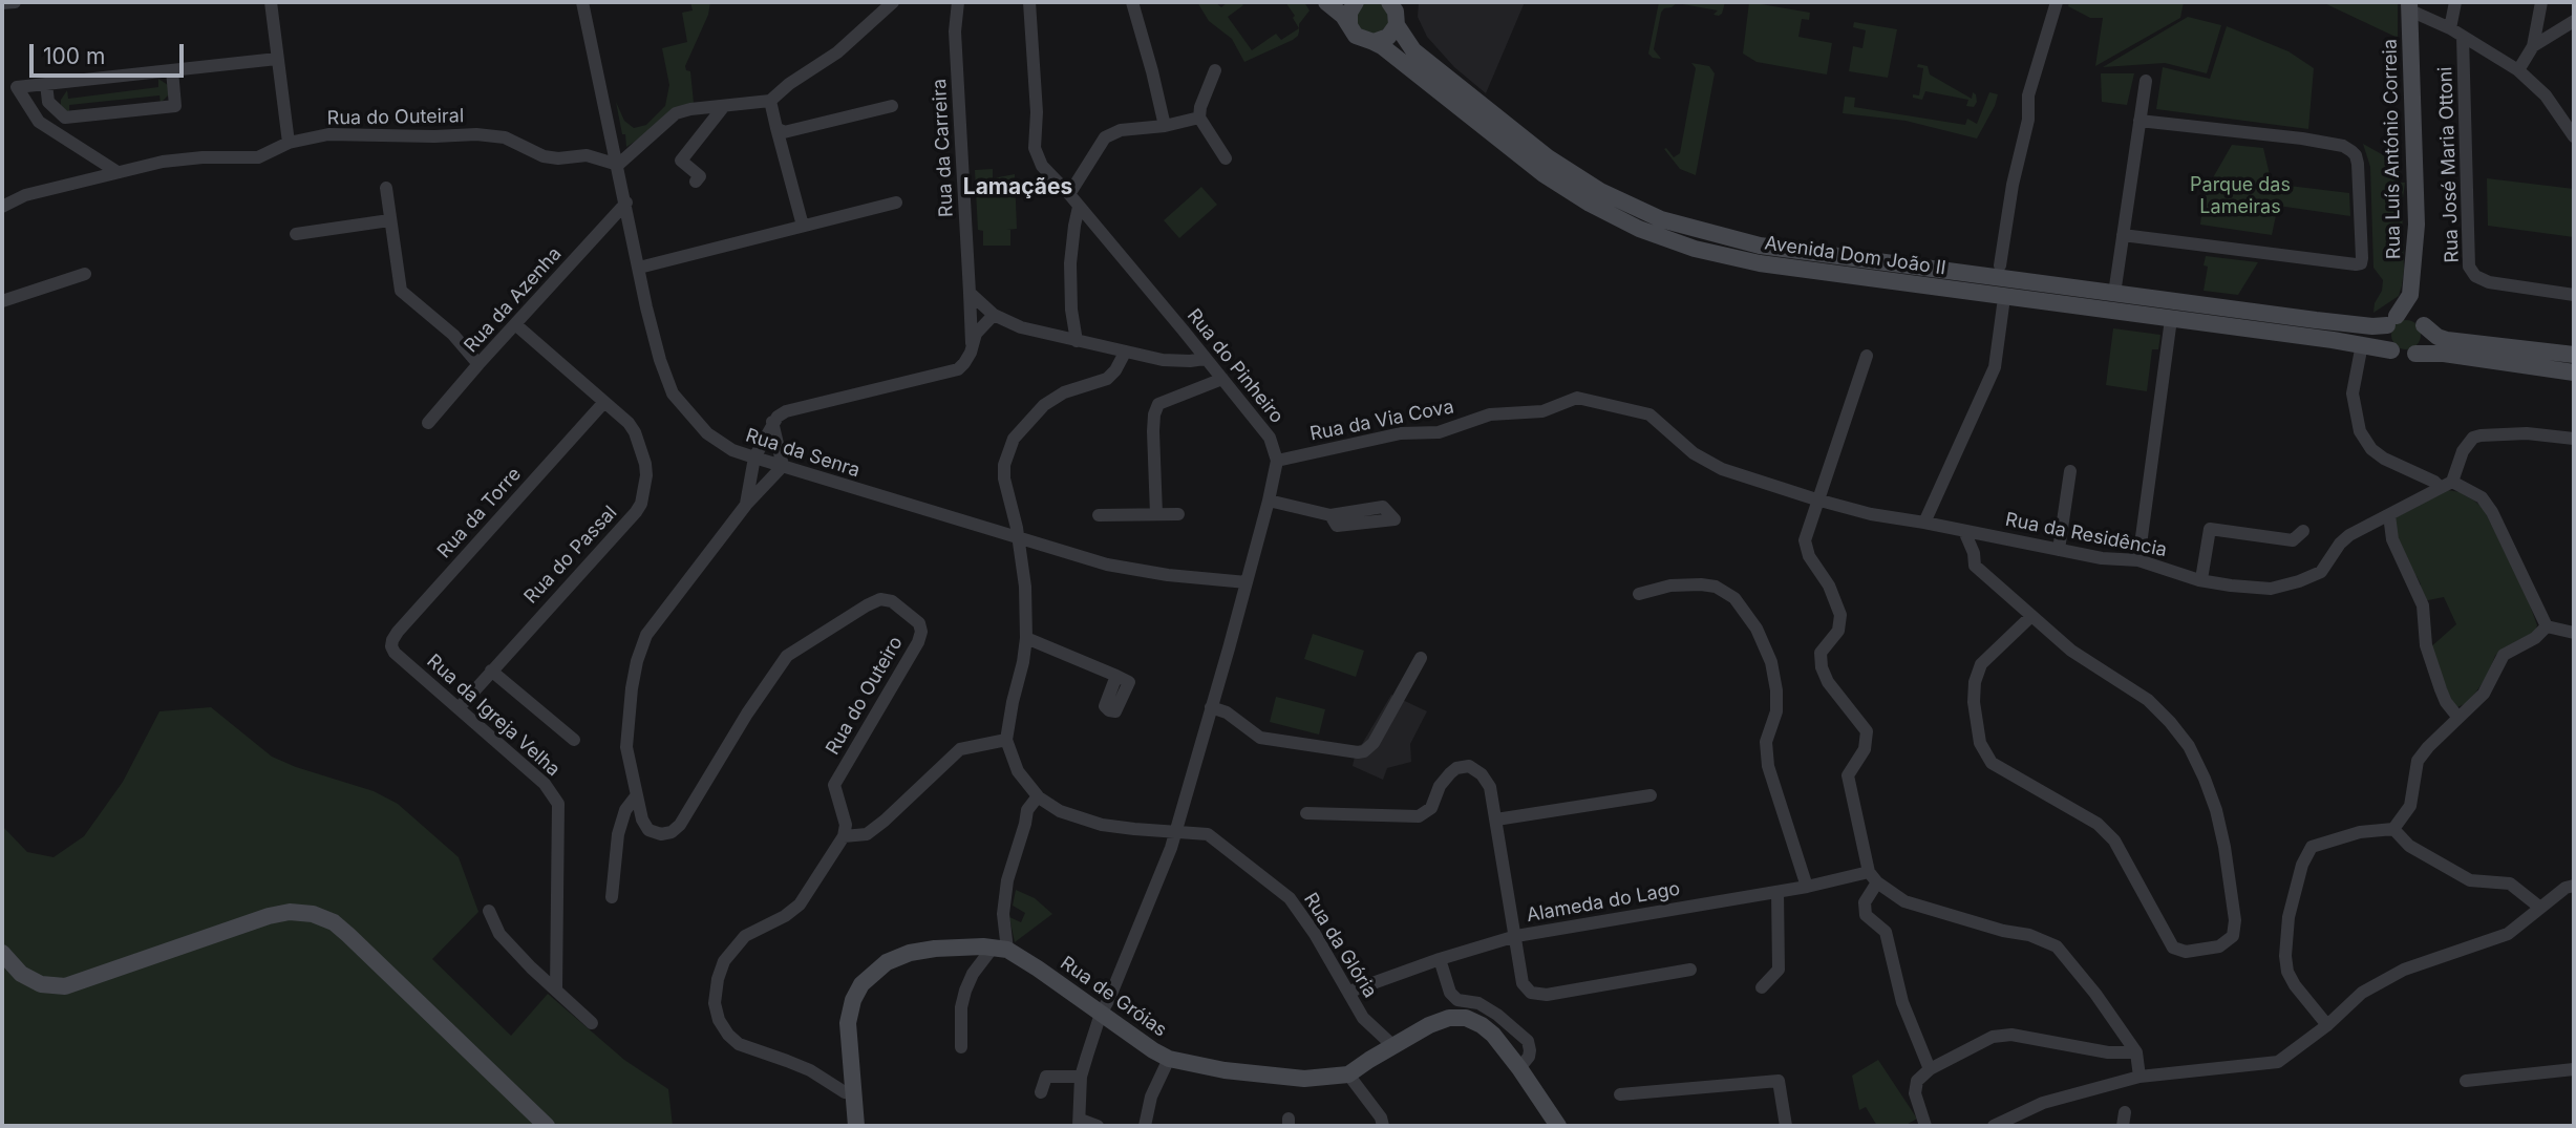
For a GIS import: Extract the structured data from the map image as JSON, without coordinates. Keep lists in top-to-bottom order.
{
  "streets": {
    "main road": ["Rua Luís António Correia", "Avenida Dom João II", "Rua de Gróias"],
    "street": [
      "Rua do Outeiral",
      "Rua da Carreira",
      "Rua José Maria Ottoni",
      "Rua da Azenha",
      "Rua do Pinheiro",
      "Rua da Via Cova",
      "Rua da Senra",
      "Rua da Torre",
      "Rua da Residência",
      "Rua do Passal",
      "Rua do Outeiro",
      "Rua da Igreja Velha",
      "Alameda do Lago",
      "Rua da Glória"
    ]
  },
  "crossings": [
    ["Rua do Outeiral", "Rua da Senra"],
    ["Rua Luís António Correia", "Avenida Dom João II"],
    ["Rua da Azenha", "Rua da Senra"],
    ["Rua da Azenha", "Rua do Passal"],
    ["Rua do Pinheiro", "Rua da Via Cova"],
    ["Rua do Pinheiro", "Rua da Senra"],
    ["Rua da Via Cova", "Rua da Senra"],
    ["Rua da Via Cova", "Rua da Residência"],
    ["Rua da Senra", "Rua do Outeiro"],
    ["Rua da Torre", "Rua do Passal"],
    ["Rua da Torre", "Rua da Igreja Velha"],
    ["Rua do Passal", "Rua da Igreja Velha"],
    ["Alameda do Lago", "Rua da Glória"],
    ["Rua da Glória", "Rua de Gróias"]
  ],
  "districts": ["Lamaçães"],
  "parks": ["Parque das Lameiras"],
  "scale_bar": "100 m"
}
